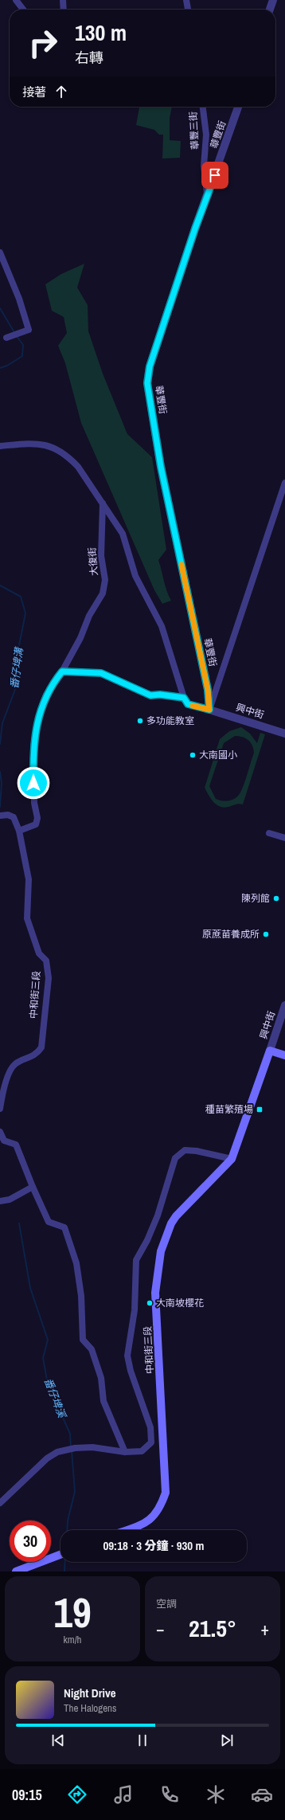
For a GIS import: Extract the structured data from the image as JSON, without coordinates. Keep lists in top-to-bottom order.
{
  "streets": {
    "main road": ["中和街三段"],
    "street": [
      "華豐三街",
      "華豐街",
      "大復街",
      "興中街"
    ]
  },
  "crossings": [
    ["華豐三街", "華豐街"],
    ["華豐街", "興中街"],
    ["大復街", "中和街三段"],
    ["興中街", "中和街三段"]
  ],
  "water": ["番仔埤溝", "番仔埤溪"],
  "places": {
    "other": [
      "多功能教室",
      "大南國小",
      "陳列館",
      "原蔗苗養成所",
      "大南坡櫻花"
    ],
    "transit": ["種苗繁殖場"]
  },
  "page": {
    "turn": ["130 m", "右轉"],
    "then": "接著",
    "limit": "30",
    "trip": "09:18 · 3 分鐘 · 930 m",
    "tile": [
      ["19", "km/h"],
      "空調"
    ],
    "heat": ["−", "21.5°", "+"],
    "song": ["Night Drive", "The Halogens"],
    "tabs": "09:15"
  }
}
